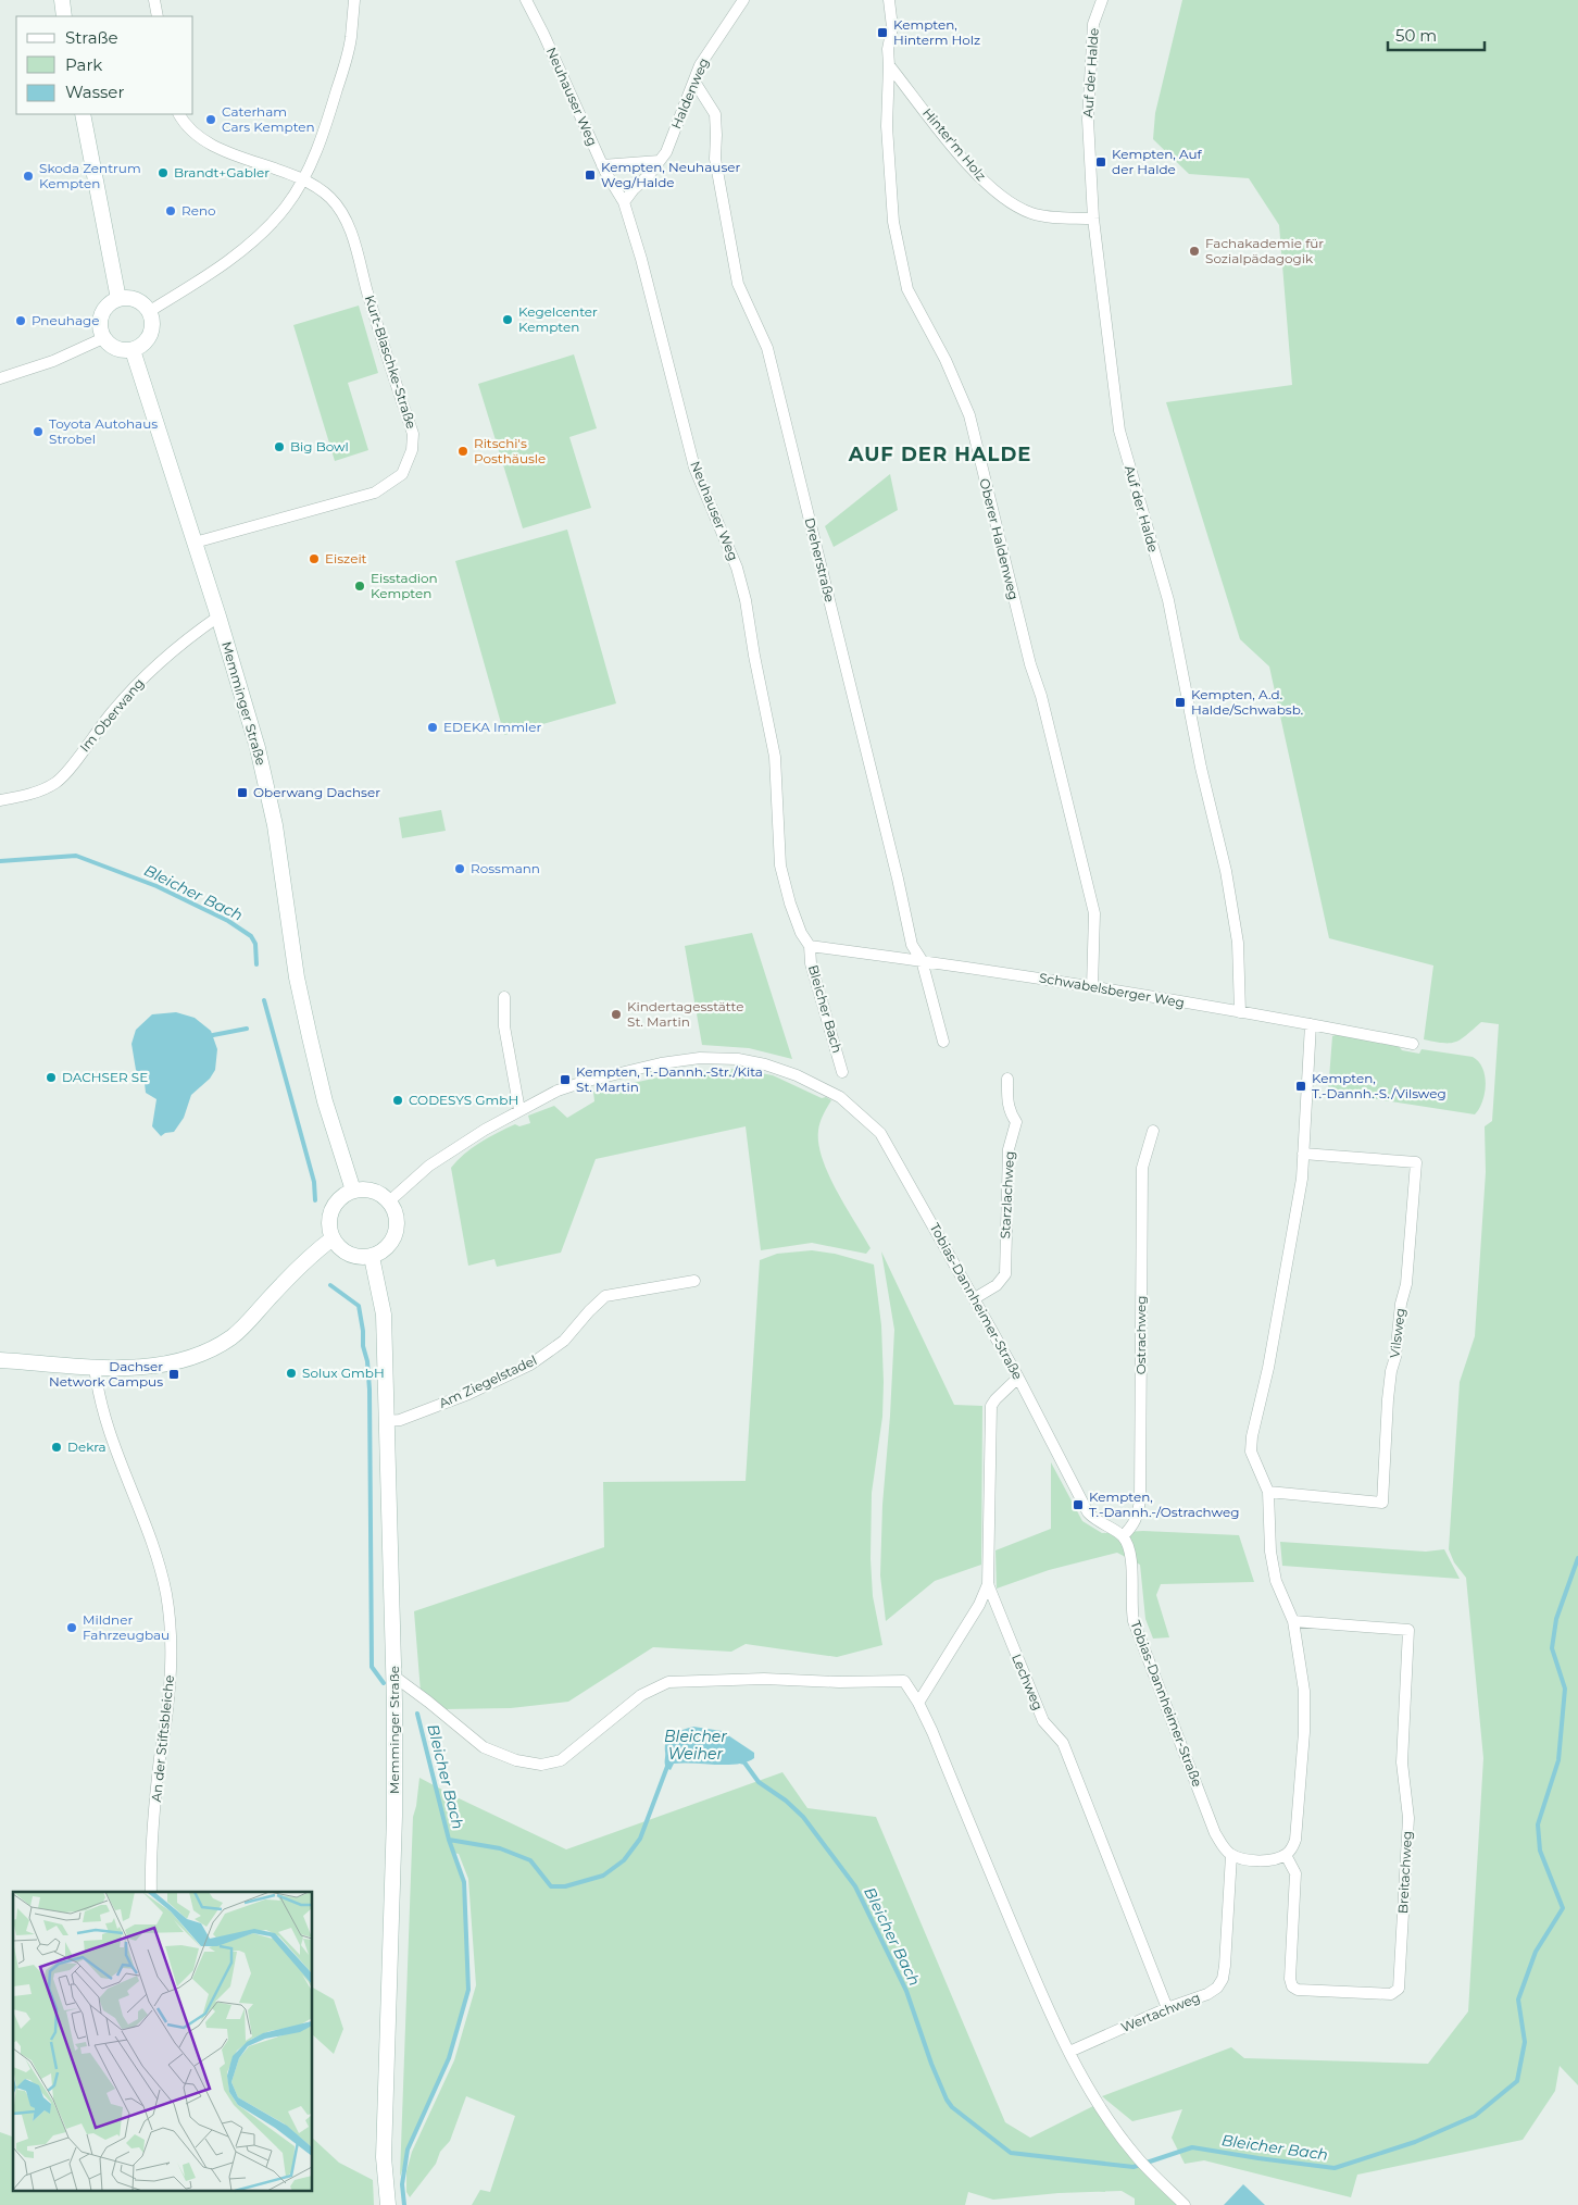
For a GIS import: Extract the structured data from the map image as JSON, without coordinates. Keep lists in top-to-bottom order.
{
  "streets": {
    "main road": ["Memminger Straße"],
    "street": [
      "Auf der Halde",
      "Haldenweg",
      "Neuhauser Weg",
      "Hinter'm Holz",
      "Kurt-Blaschke-Straße",
      "Oberer Haldenweg",
      "Dreherstraße",
      "Im Oberwang",
      "Schwabelsberger Weg",
      "Bleicher Bach",
      "Starzlachweg",
      "Tobias-Dannheimer-Straße",
      "Vilsweg",
      "Ostrachweg",
      "Am Ziegelstadel",
      "Lechweg",
      "An der Stiftsbleiche",
      "Breitachweg",
      "Wertachweg"
    ]
  },
  "crossings": [
    ["Auf der Halde", "Hinter'm Holz"],
    ["Auf der Halde", "Schwabelsberger Weg"],
    ["Haldenweg", "Neuhauser Weg"],
    ["Haldenweg", "Dreherstraße"],
    ["Neuhauser Weg", "Schwabelsberger Weg"],
    ["Neuhauser Weg", "Bleicher Bach"],
    ["Hinter'm Holz", "Oberer Haldenweg"],
    ["Kurt-Blaschke-Straße", "Memminger Straße"],
    ["Oberer Haldenweg", "Schwabelsberger Weg"],
    ["Dreherstraße", "Schwabelsberger Weg"],
    ["Memminger Straße", "Im Oberwang"],
    ["Memminger Straße", "Tobias-Dannheimer-Straße"],
    ["Memminger Straße", "Am Ziegelstadel"],
    ["Schwabelsberger Weg", "Bleicher Bach"],
    ["Starzlachweg", "Tobias-Dannheimer-Straße"],
    ["Tobias-Dannheimer-Straße", "Ostrachweg"],
    ["Tobias-Dannheimer-Straße", "Lechweg"],
    ["Tobias-Dannheimer-Straße", "Wertachweg"],
    ["Lechweg", "Wertachweg"]
  ],
  "districts": ["AUF DER HALDE"],
  "water": ["Bleicher Bach", "Bleicher Weiher"],
  "places": {
    "transit": [
      "Kempten, Hinterm Holz",
      "Kempten, Auf der Halde",
      "Kempten, Neuhauser Weg/Halde",
      "Kempten, A.d. Halde/Schwabsb.",
      "Oberwang Dachser",
      "Kempten, T.-Dannh.-Str./Kita St. Martin",
      "Kempten, T.-Dannh.-S./Vilsweg",
      "Dachser Network Campus",
      "Kempten, T.-Dannh.-/Ostrachweg"
    ],
    "other": [
      "Caterham Cars Kempten",
      "Brandt+Gabler",
      "Skoda Zentrum Kempten",
      "Reno",
      "Fachakademie für Sozialpädagogik",
      "Kegelcenter Kempten",
      "Pneuhage",
      "Toyota Autohaus Strobel",
      "Big Bowl",
      "Ritschi's Posthäusle",
      "Eiszeit",
      "Eisstadion Kempten",
      "EDEKA Immler",
      "Rossmann",
      "Kindertagesstätte St. Martin",
      "DACHSER SE",
      "CODESYS GmbH",
      "Solux GmbH",
      "Dekra",
      "Mildner Fahrzeugbau"
    ]
  },
  "legend": ["Straße", "Park", "Wasser"],
  "scale_bar": "50 m"
}
